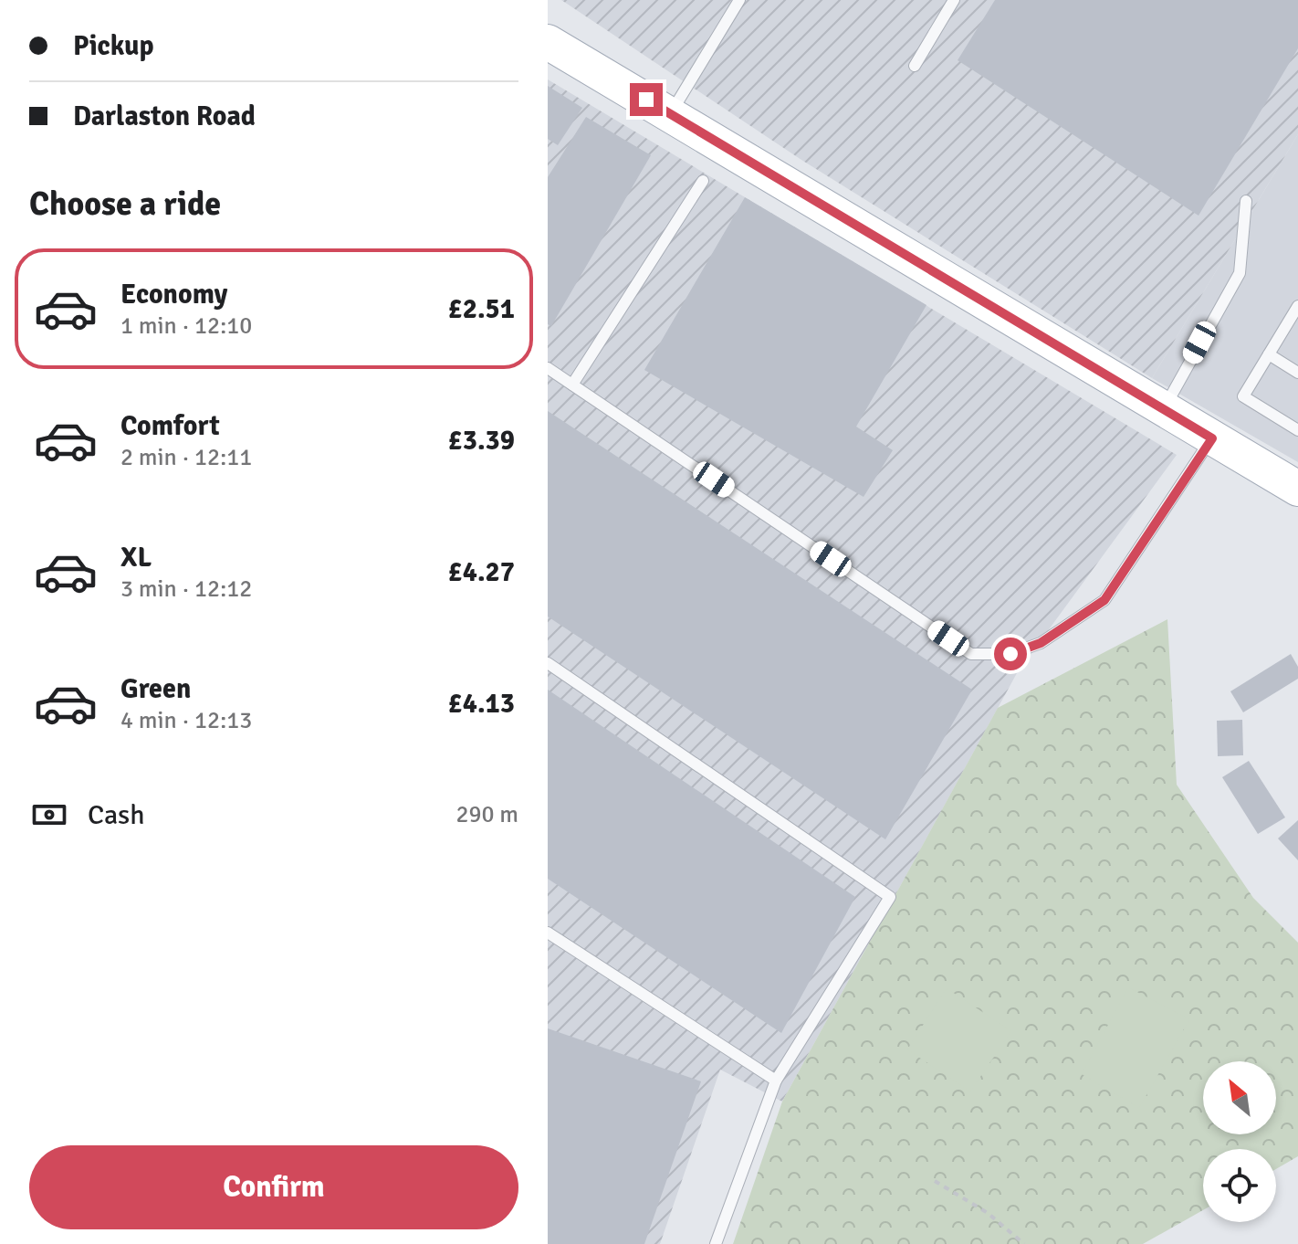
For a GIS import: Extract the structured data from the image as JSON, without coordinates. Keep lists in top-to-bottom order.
{
  "north": "top left",
  "page": {
    "banner": ["Pickup", "Darlaston Road"],
    "heading": "Choose a ride",
    "list": [
      {
        "name": "Economy",
        "note": "1 min · 12:10",
        "value": "£2.51"
      },
      {
        "name": "Comfort",
        "note": "2 min · 12:11",
        "value": "£3.39"
      },
      {
        "name": "XL",
        "note": "3 min · 12:12",
        "value": "£4.27"
      },
      {
        "name": "Green",
        "note": "4 min · 12:13",
        "value": "£4.13"
      }
    ],
    "pay": ["Cash", "290 m"],
    "buttons": "Confirm"
  }
}
